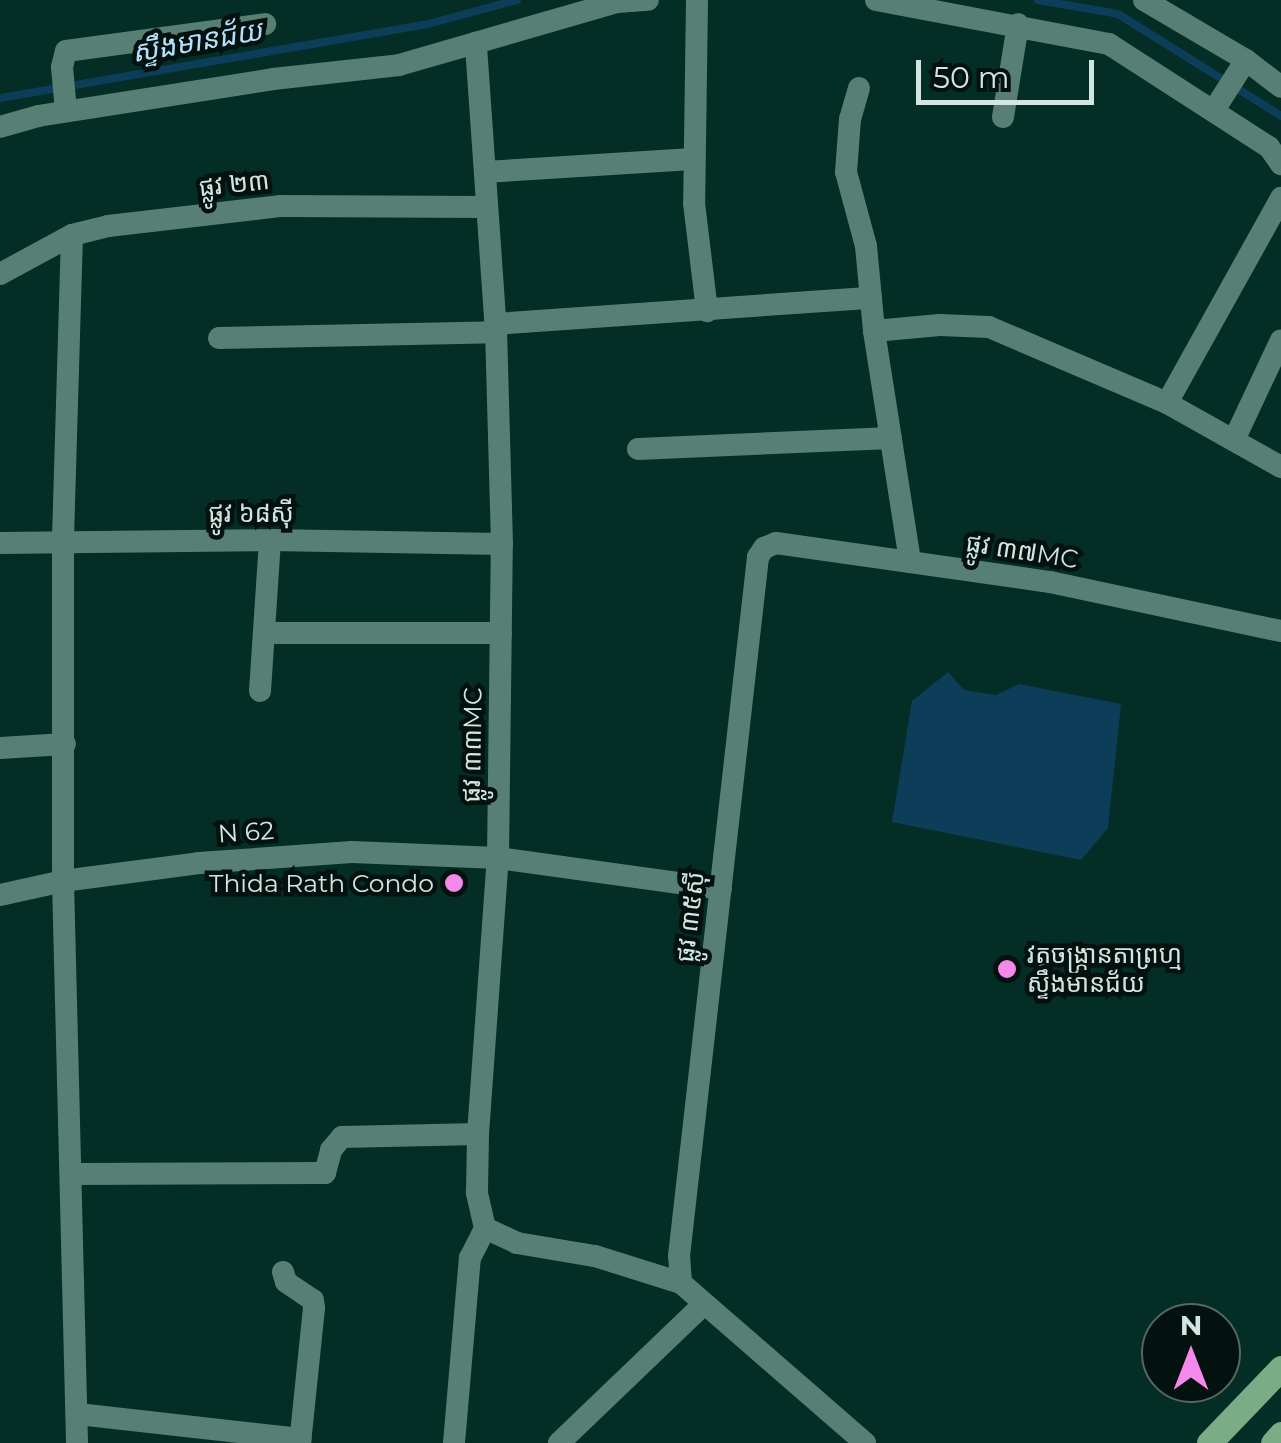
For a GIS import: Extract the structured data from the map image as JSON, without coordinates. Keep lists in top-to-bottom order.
{
  "streets": {
    "street": [
      "ផ្លូវ ២៣",
      "ផ្លូវ ៦៨ស៊ី",
      "ផ្លូវ ៣៧MC",
      "ផ្លូវ ៣៣MC",
      "N 62",
      "ផ្លូវ ៣៥ស៊ី"
    ]
  },
  "crossings": [
    ["ផ្លូវ ២៣", "ផ្លូវ ៣៣MC"],
    ["ផ្លូវ ៦៨ស៊ី", "ផ្លូវ ៣៣MC"],
    ["ផ្លូវ ៣៧MC", "ផ្លូវ ៣៥ស៊ី"],
    ["ផ្លូវ ៣៣MC", "N 62"],
    ["N 62", "ផ្លូវ ៣៥ស៊ី"]
  ],
  "water": ["ស្ទឹងមានជ័យ"],
  "places": ["Thida Rath Condo", "វត្តចង្ក្រានតាព្រហ្ម ស្ទឹងមានជ័យ"],
  "scale_bar": "50 m",
  "north": "top"
}
